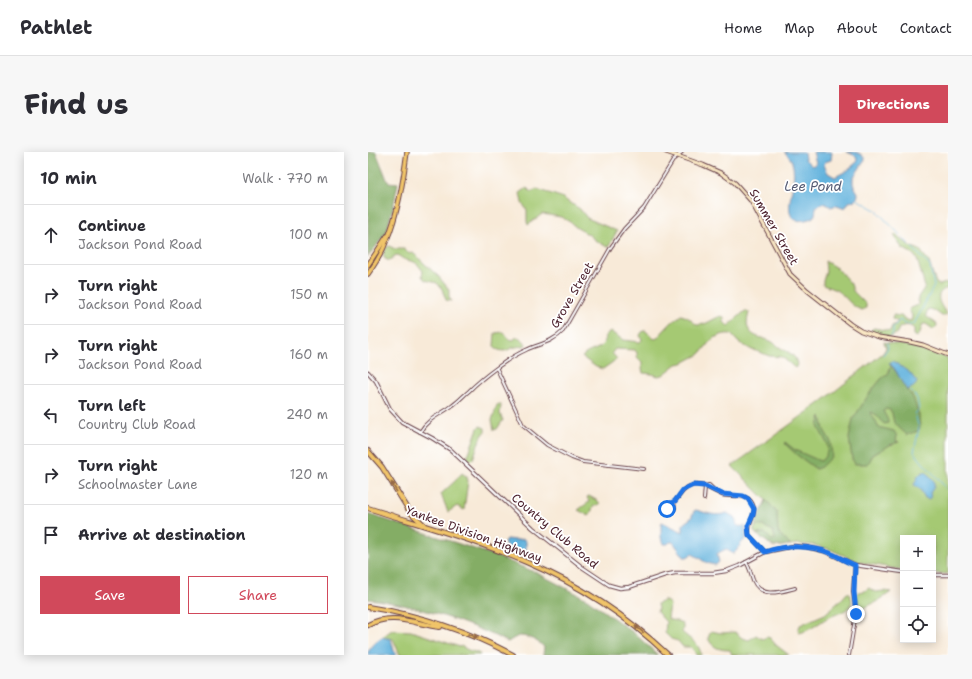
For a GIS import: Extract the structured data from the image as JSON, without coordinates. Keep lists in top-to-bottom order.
{
  "streets": {
    "highway": ["Yankee Division Highway"],
    "main road": ["Summer Street"],
    "street": ["Grove Street", "Country Club Road"]
  },
  "crossings": [
    ["Summer Street", "Grove Street"],
    ["Grove Street", "Country Club Road"]
  ],
  "one_way": ["Yankee Division Highway"],
  "water": ["Lee Pond"],
  "page": {
    "header": "Pathlet",
    "nav": [
      "Home",
      "Map",
      "About",
      "Contact"
    ],
    "title": "Find us",
    "buttons": [
      "Directions",
      ["Save", "Share"]
    ],
    "heading": ["10 min", "Walk · 770 m"],
    "list": [
      ["Continue", "Jackson Pond Road", "100 m"],
      ["Turn right", "Jackson Pond Road", "150 m"],
      ["Turn right", "Jackson Pond Road", "160 m"],
      ["Turn left", "Country Club Road", "240 m"],
      ["Turn right", "Schoolmaster Lane", "120 m"],
      "Arrive at destination"
    ],
    "map_buttons": ["+", "−"]
  }
}
